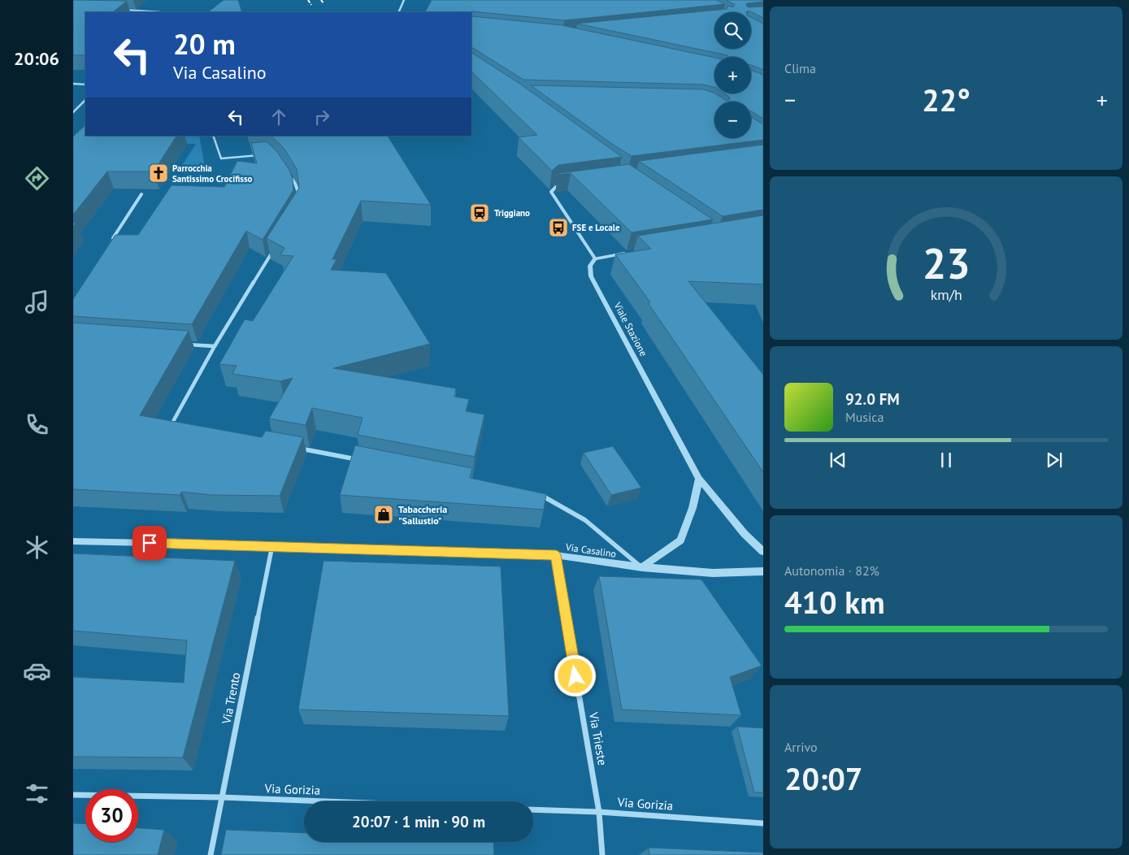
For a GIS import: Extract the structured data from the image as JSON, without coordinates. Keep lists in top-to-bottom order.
{
  "streets": {
    "street": [
      "Viale Stazione",
      "Via Casalino",
      "Via Trento",
      "Via Trieste",
      "Via Gorizia"
    ]
  },
  "crossings": [
    ["Via Casalino", "Via Trento"],
    ["Via Casalino", "Via Trieste"],
    ["Via Trento", "Via Gorizia"],
    ["Via Trieste", "Via Gorizia"]
  ],
  "places": {
    "church": ["Parrocchia Santissimo Crocifisso"],
    "station": ["Triggiano"],
    "bus stop": ["FSE e Locale"],
    "shop": ["Tabaccheria \"Sallustio\""]
  },
  "page": {
    "tabs": "20:06",
    "tile": [
      "Clima",
      ["Autonomia · 82%", "410 km"],
      ["Arrivo", "20:07"]
    ],
    "map_buttons": ["+", "−"],
    "turn": ["20 m", "Via Casalino"],
    "heat": ["−", "22°", "+"],
    "song": ["92.0 FM", "Musica"],
    "limit": "30",
    "trip": "20:07 · 1 min · 90 m",
    "gauge": ["23", "km/h"]
  }
}
